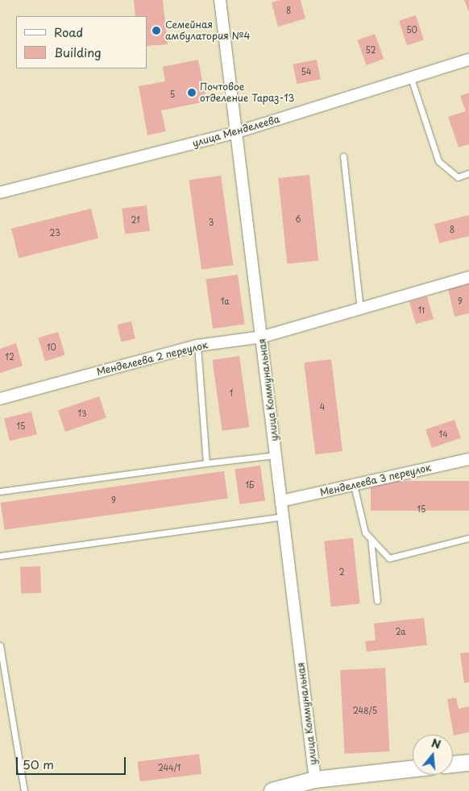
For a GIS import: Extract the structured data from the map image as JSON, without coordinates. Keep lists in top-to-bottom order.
{
  "streets": {
    "street": [
      "улица Менделеева",
      "Менделеева 2 переулок",
      "улица Коммунальная",
      "Менделеева 3 переулок"
    ]
  },
  "crossings": [
    ["улица Менделеева", "улица Коммунальная"],
    ["Менделеева 2 переулок", "улица Коммунальная"],
    ["улица Коммунальная", "Менделеева 3 переулок"]
  ],
  "places": ["Семейная амбулатория №4", "Почтовое отделение Тараз-13"],
  "house_numbers": [
    "8",
    "50",
    "52",
    "54",
    "5",
    "6",
    "21",
    "3",
    "8",
    "23",
    "1а",
    "9",
    "11",
    "10",
    "12",
    "1",
    "4",
    "13",
    "15",
    "14",
    "1Б",
    "9",
    "15",
    "2",
    "2а",
    "248/5",
    "244/1"
  ],
  "legend": ["Road", "Building"],
  "scale_bar": "50 m",
  "north": "top"
}
